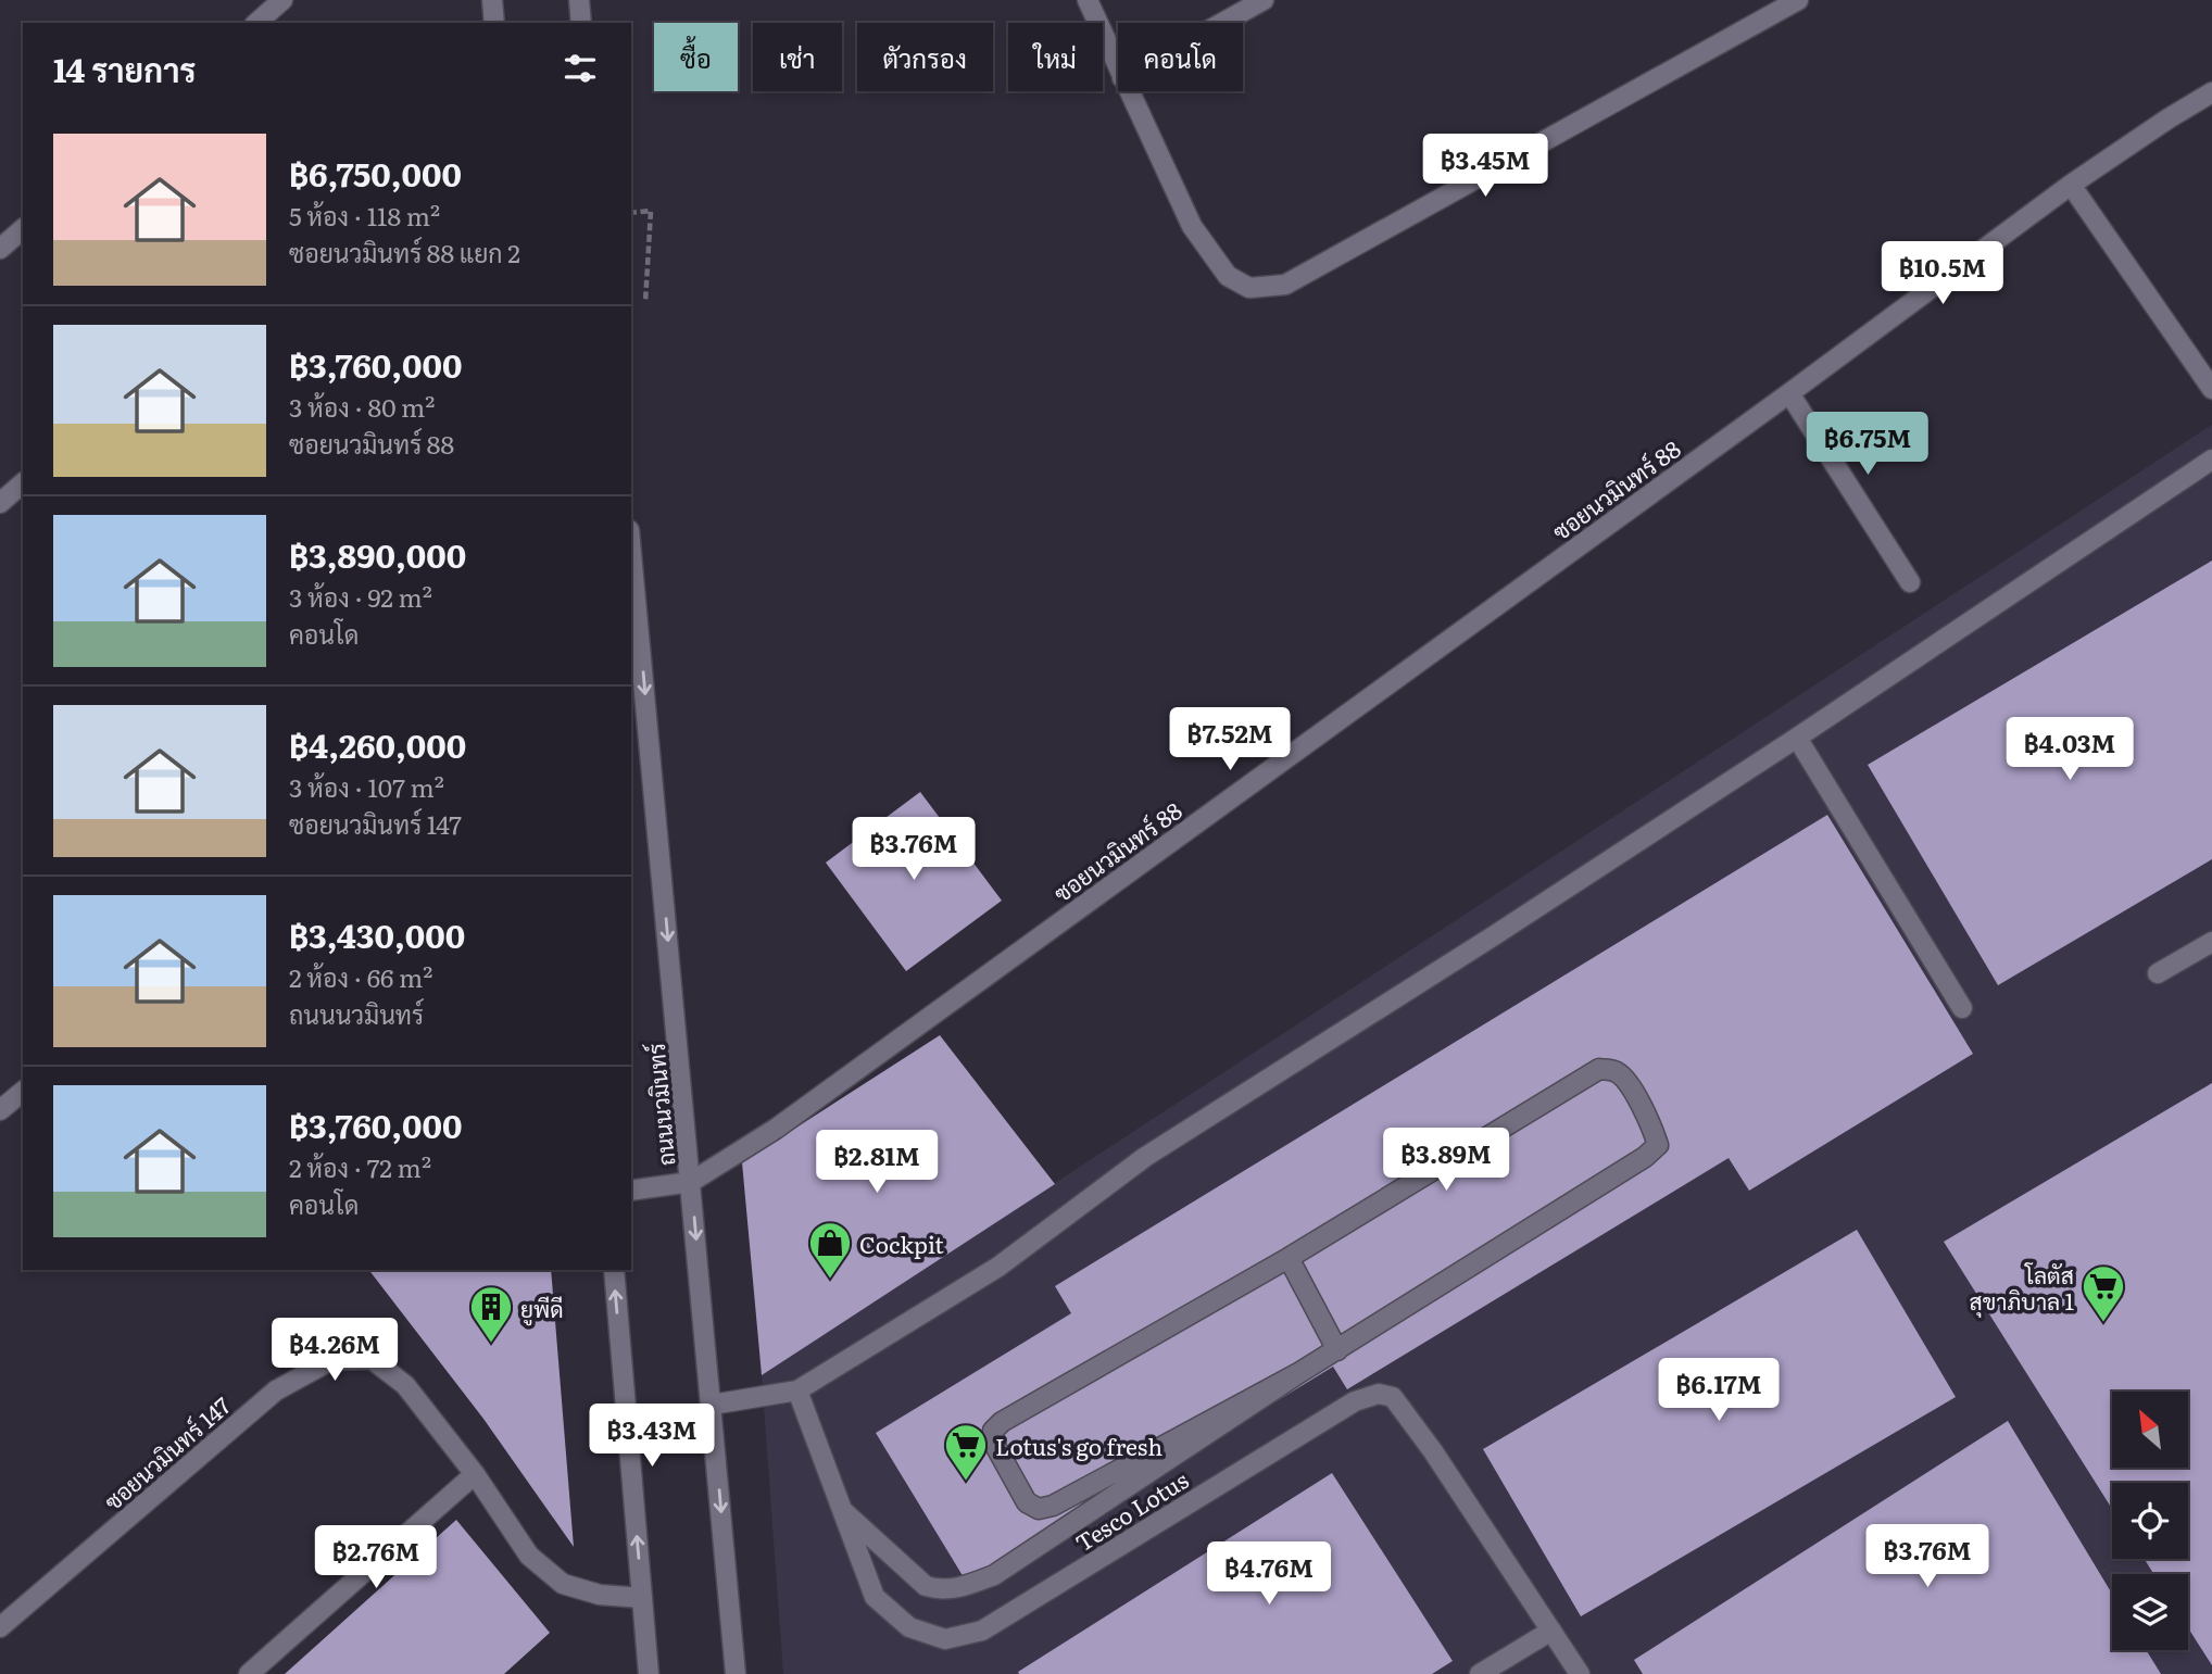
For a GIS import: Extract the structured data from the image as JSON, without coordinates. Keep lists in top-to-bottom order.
{
  "streets": {
    "street": [
      "ซอยนวมินทร์ 88",
      "ถนนนวมินทร์",
      "ซอยนวมินทร์ 147",
      "Tesco Lotus"
    ]
  },
  "crossings": [
    ["ซอยนวมินทร์ 88", "ถนนนวมินทร์"]
  ],
  "places": {
    "shop": ["Cockpit"],
    "supermarket": ["โลตัส สุขาภิบาล 1", "Lotus's go fresh"],
    "building": ["ยูพีดี"]
  },
  "north": "top left",
  "page": {
    "chip": [
      "ซื้อ",
      "เช่า",
      "ตัวกรอง",
      "ใหม่",
      "คอนโด"
    ],
    "heading": "14 รายการ",
    "list": [
      {
        "name": "฿6,750,000",
        "note": "5 ห้อง · 118 m² · ซอยนวมินทร์ 88 แยก 2"
      },
      {
        "name": "฿3,760,000",
        "note": "3 ห้อง · 80 m² · ซอยนวมินทร์ 88"
      },
      {
        "name": "฿3,890,000",
        "note": "3 ห้อง · 92 m² · คอนโด"
      },
      {
        "name": "฿4,260,000",
        "note": "3 ห้อง · 107 m² · ซอยนวมินทร์ 147"
      },
      {
        "name": "฿3,430,000",
        "note": "2 ห้อง · 66 m² · ถนนนวมินทร์"
      },
      {
        "name": "฿3,760,000",
        "note": "2 ห้อง · 72 m² · คอนโด"
      }
    ],
    "price": [
      "฿3.45M",
      "฿10.5M",
      "฿6.75M",
      "฿7.52M",
      "฿4.03M",
      "฿3.76M",
      "฿3.89M",
      "฿2.81M",
      "฿4.26M",
      "฿6.17M",
      "฿3.43M",
      "฿3.76M",
      "฿2.76M",
      "฿4.76M"
    ]
  }
}
